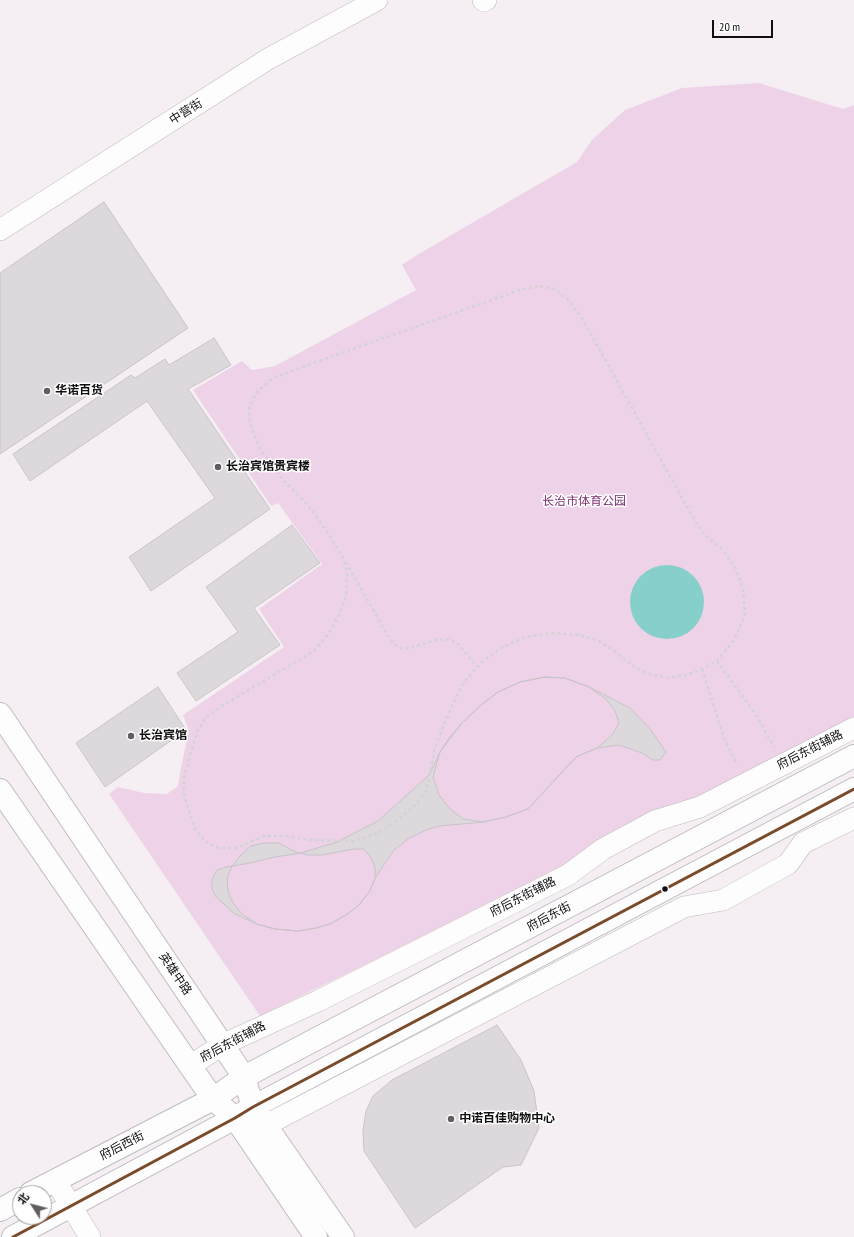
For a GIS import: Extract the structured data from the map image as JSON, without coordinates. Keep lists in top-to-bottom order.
{
  "streets": {
    "main road": ["府后东街", "英雄中路", "府后西街"],
    "street": ["中营街", "府后东街辅路"]
  },
  "crossings": [
    ["府后东街辅路", "英雄中路"],
    ["府后东街", "英雄中路"],
    ["府后东街", "府后西街"],
    ["英雄中路", "府后西街"]
  ],
  "parks": ["长治市体育公园"],
  "places": [
    "华诺百货",
    "长治宾馆贵宾楼",
    "长治宾馆",
    "中诺百佳购物中心"
  ],
  "scale_bar": "20 m",
  "north": "top left"
}
